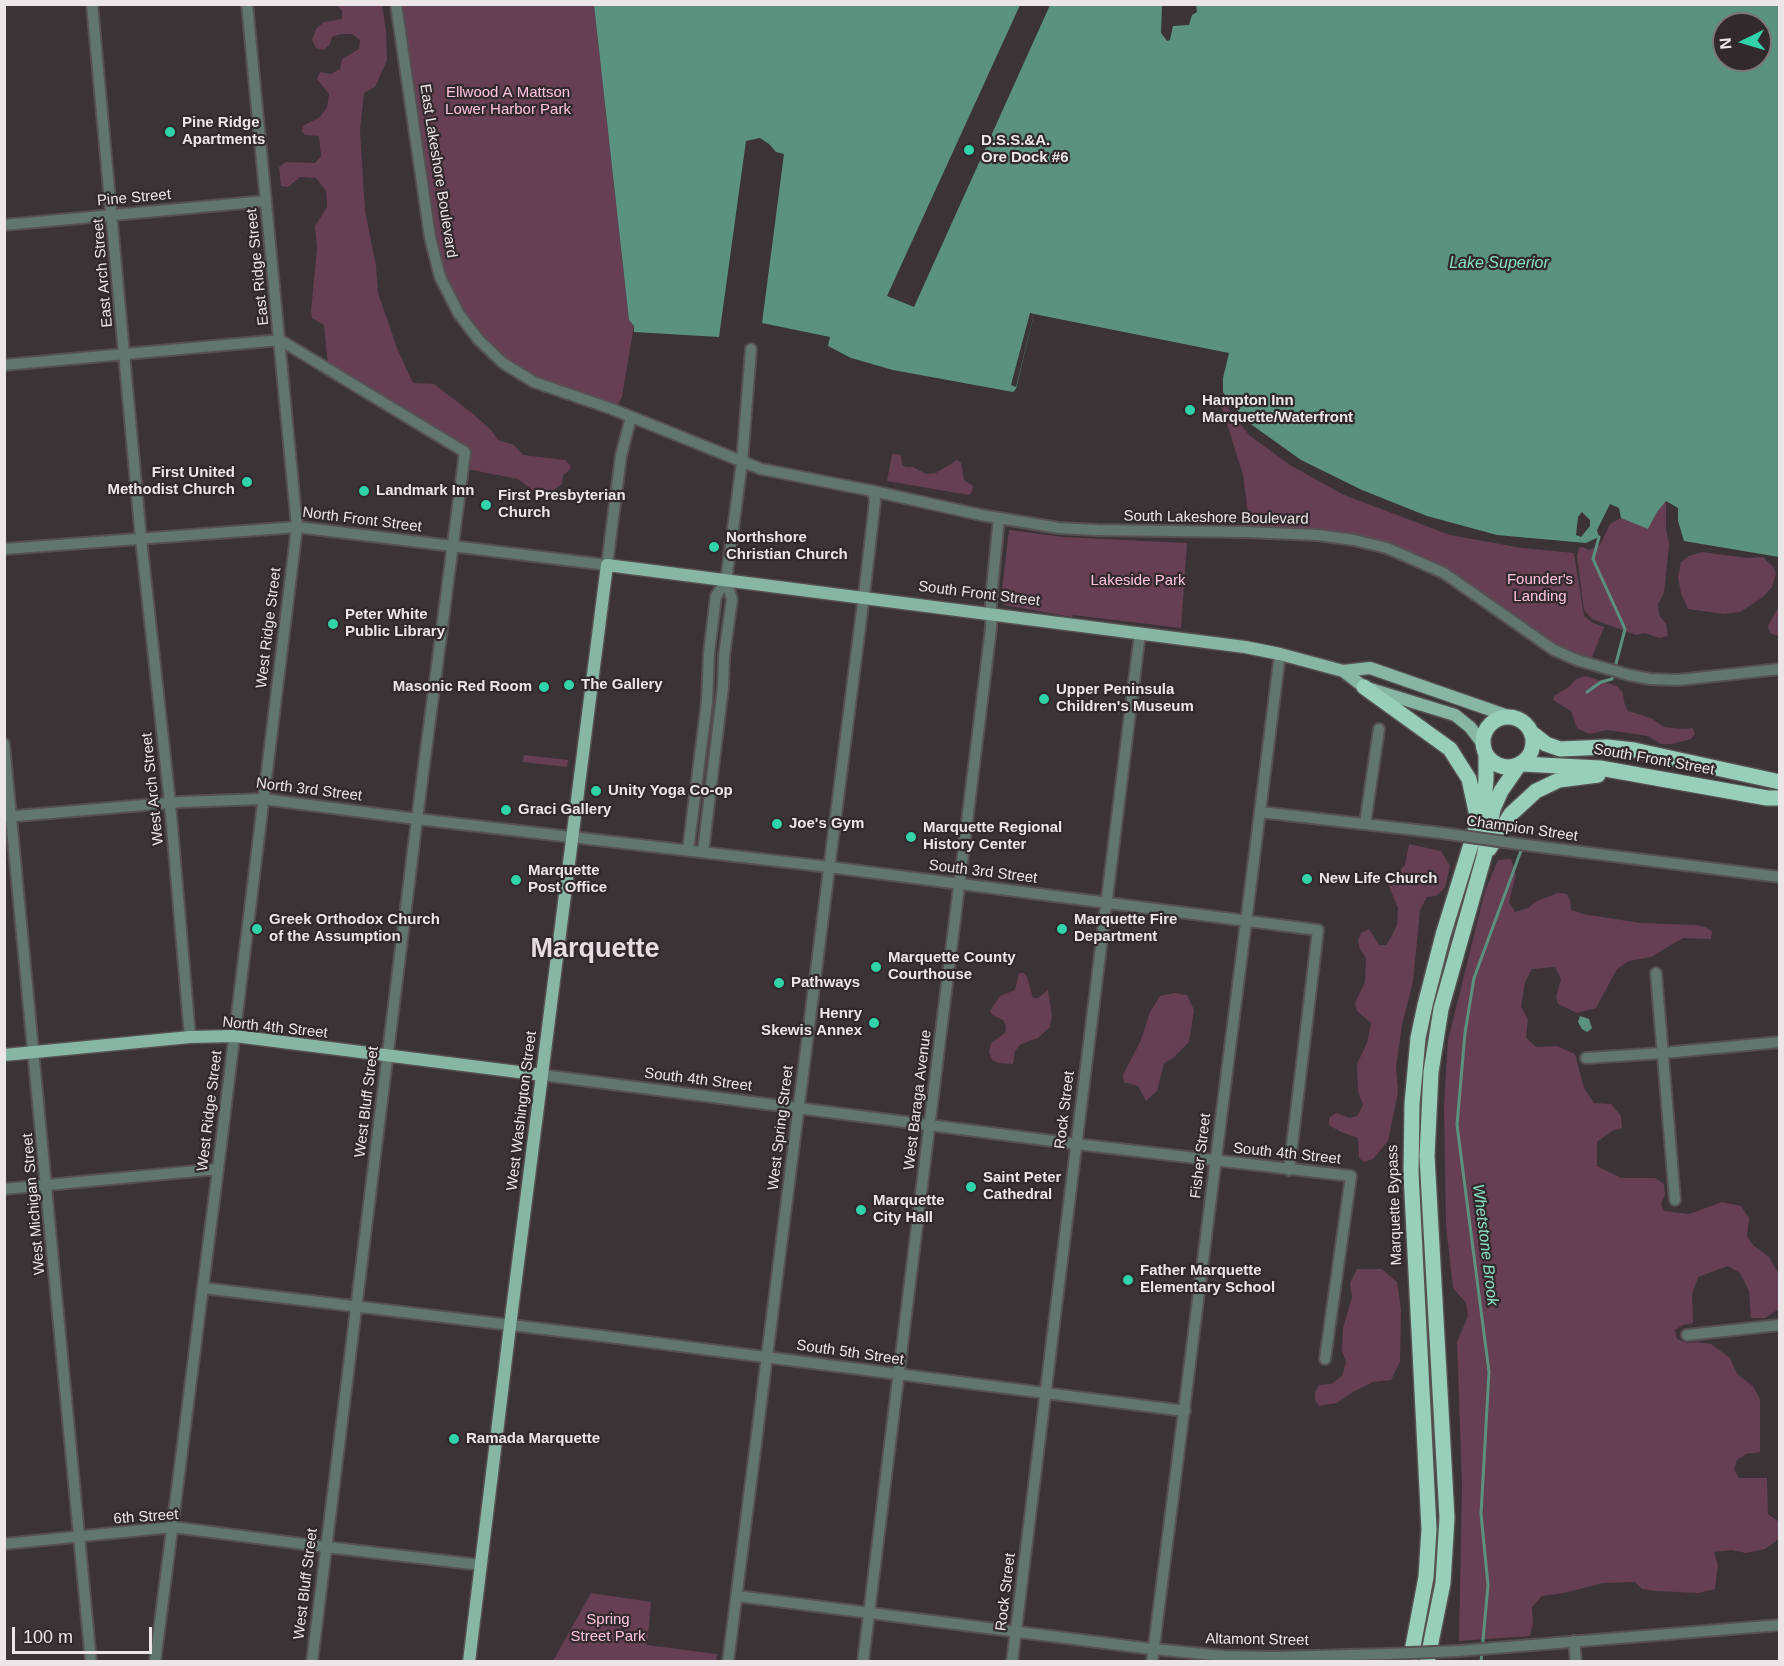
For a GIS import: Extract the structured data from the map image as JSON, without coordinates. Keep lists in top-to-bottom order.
{
  "streets": {
    "highway": ["South Front Street", "Marquette Bypass"],
    "main road": ["North 4th Street", "West Washington Street"],
    "street": [
      "East Lakeshore Boulevard",
      "Pine Street",
      "East Ridge Street",
      "East Arch Street",
      "South Lakeshore Boulevard",
      "North Front Street",
      "West Ridge Street",
      "West Arch Street",
      "North 3rd Street",
      "Champion Street",
      "South 3rd Street",
      "South 4th Street",
      "West Baraga Avenue",
      "West Bluff Street",
      "Rock Street",
      "West Spring Street",
      "Fisher Street",
      "West Michigan Street",
      "South 5th Street",
      "6th Street",
      "Altamont Street"
    ]
  },
  "crossings": [
    ["East Lakeshore Boulevard", "South Lakeshore Boulevard"],
    ["Pine Street", "East Ridge Street"],
    ["Pine Street", "East Arch Street"],
    ["East Ridge Street", "North Front Street"],
    ["East Ridge Street", "West Ridge Street"],
    ["East Ridge Street", "West Bluff Street"],
    ["East Arch Street", "North Front Street"],
    ["East Arch Street", "West Arch Street"],
    ["South Lakeshore Boulevard", "West Baraga Avenue"],
    ["South Lakeshore Boulevard", "West Spring Street"],
    ["North Front Street", "South Front Street"],
    ["North Front Street", "West Ridge Street"],
    ["North Front Street", "West Arch Street"],
    ["North Front Street", "West Bluff Street"],
    ["North Front Street", "West Washington Street"],
    ["South Front Street", "West Baraga Avenue"],
    ["South Front Street", "Rock Street"],
    ["South Front Street", "West Washington Street"],
    ["South Front Street", "West Spring Street"],
    ["South Front Street", "Fisher Street"],
    ["South Front Street", "Marquette Bypass"],
    ["West Ridge Street", "North 3rd Street"],
    ["West Ridge Street", "North 4th Street"],
    ["West Ridge Street", "South 5th Street"],
    ["West Ridge Street", "6th Street"],
    ["West Arch Street", "North 3rd Street"],
    ["West Arch Street", "North 4th Street"],
    ["North 3rd Street", "South 3rd Street"],
    ["North 3rd Street", "West Bluff Street"],
    ["North 3rd Street", "West Washington Street"],
    ["North 3rd Street", "West Michigan Street"],
    ["Champion Street", "Fisher Street"],
    ["South 3rd Street", "South 4th Street"],
    ["South 3rd Street", "West Baraga Avenue"],
    ["South 3rd Street", "Rock Street"],
    ["South 3rd Street", "West Washington Street"],
    ["South 3rd Street", "West Spring Street"],
    ["South 3rd Street", "Fisher Street"],
    ["North 4th Street", "South 4th Street"],
    ["North 4th Street", "West Bluff Street"],
    ["North 4th Street", "West Washington Street"],
    ["North 4th Street", "West Michigan Street"],
    ["South 4th Street", "West Baraga Avenue"],
    ["South 4th Street", "Rock Street"],
    ["South 4th Street", "West Washington Street"],
    ["South 4th Street", "West Spring Street"],
    ["South 4th Street", "Fisher Street"],
    ["West Baraga Avenue", "South 5th Street"],
    ["West Baraga Avenue", "Altamont Street"],
    ["West Bluff Street", "South 5th Street"],
    ["West Bluff Street", "6th Street"],
    ["Rock Street", "South 5th Street"],
    ["Rock Street", "Altamont Street"],
    ["West Washington Street", "South 5th Street"],
    ["West Washington Street", "6th Street"],
    ["West Spring Street", "South 5th Street"],
    ["West Spring Street", "Altamont Street"],
    ["Fisher Street", "South 5th Street"],
    ["Fisher Street", "Altamont Street"],
    ["West Michigan Street", "6th Street"]
  ],
  "districts": ["Marquette"],
  "water": ["Lake Superior", "Whetstone Brook"],
  "parks": [
    "Ellwood A Mattson Lower Harbor Park",
    "Founder's Landing",
    "Lakeside Park",
    "Spring Street Park"
  ],
  "places": [
    "Pine Ridge Apartments",
    "D.S.S.&A. Ore Dock #6",
    "Hampton Inn Marquette/Waterfront",
    "First United Methodist Church",
    "Landmark Inn",
    "First Presbyterian Church",
    "Northshore Christian Church",
    "Peter White Public Library",
    "The Gallery",
    "Masonic Red Room",
    "Upper Peninsula Children's Museum",
    "Unity Yoga Co-op",
    "Graci Gallery",
    "Joe's Gym",
    "Marquette Regional History Center",
    "New Life Church",
    "Marquette Post Office",
    "Greek Orthodox Church of the Assumption",
    "Marquette Fire Department",
    "Marquette County Courthouse",
    "Pathways",
    "Henry Skewis Annex",
    "Saint Peter Cathedral",
    "Marquette City Hall",
    "Father Marquette Elementary School",
    "Ramada Marquette"
  ],
  "scale_bar": "100 m",
  "north": "left"
}
